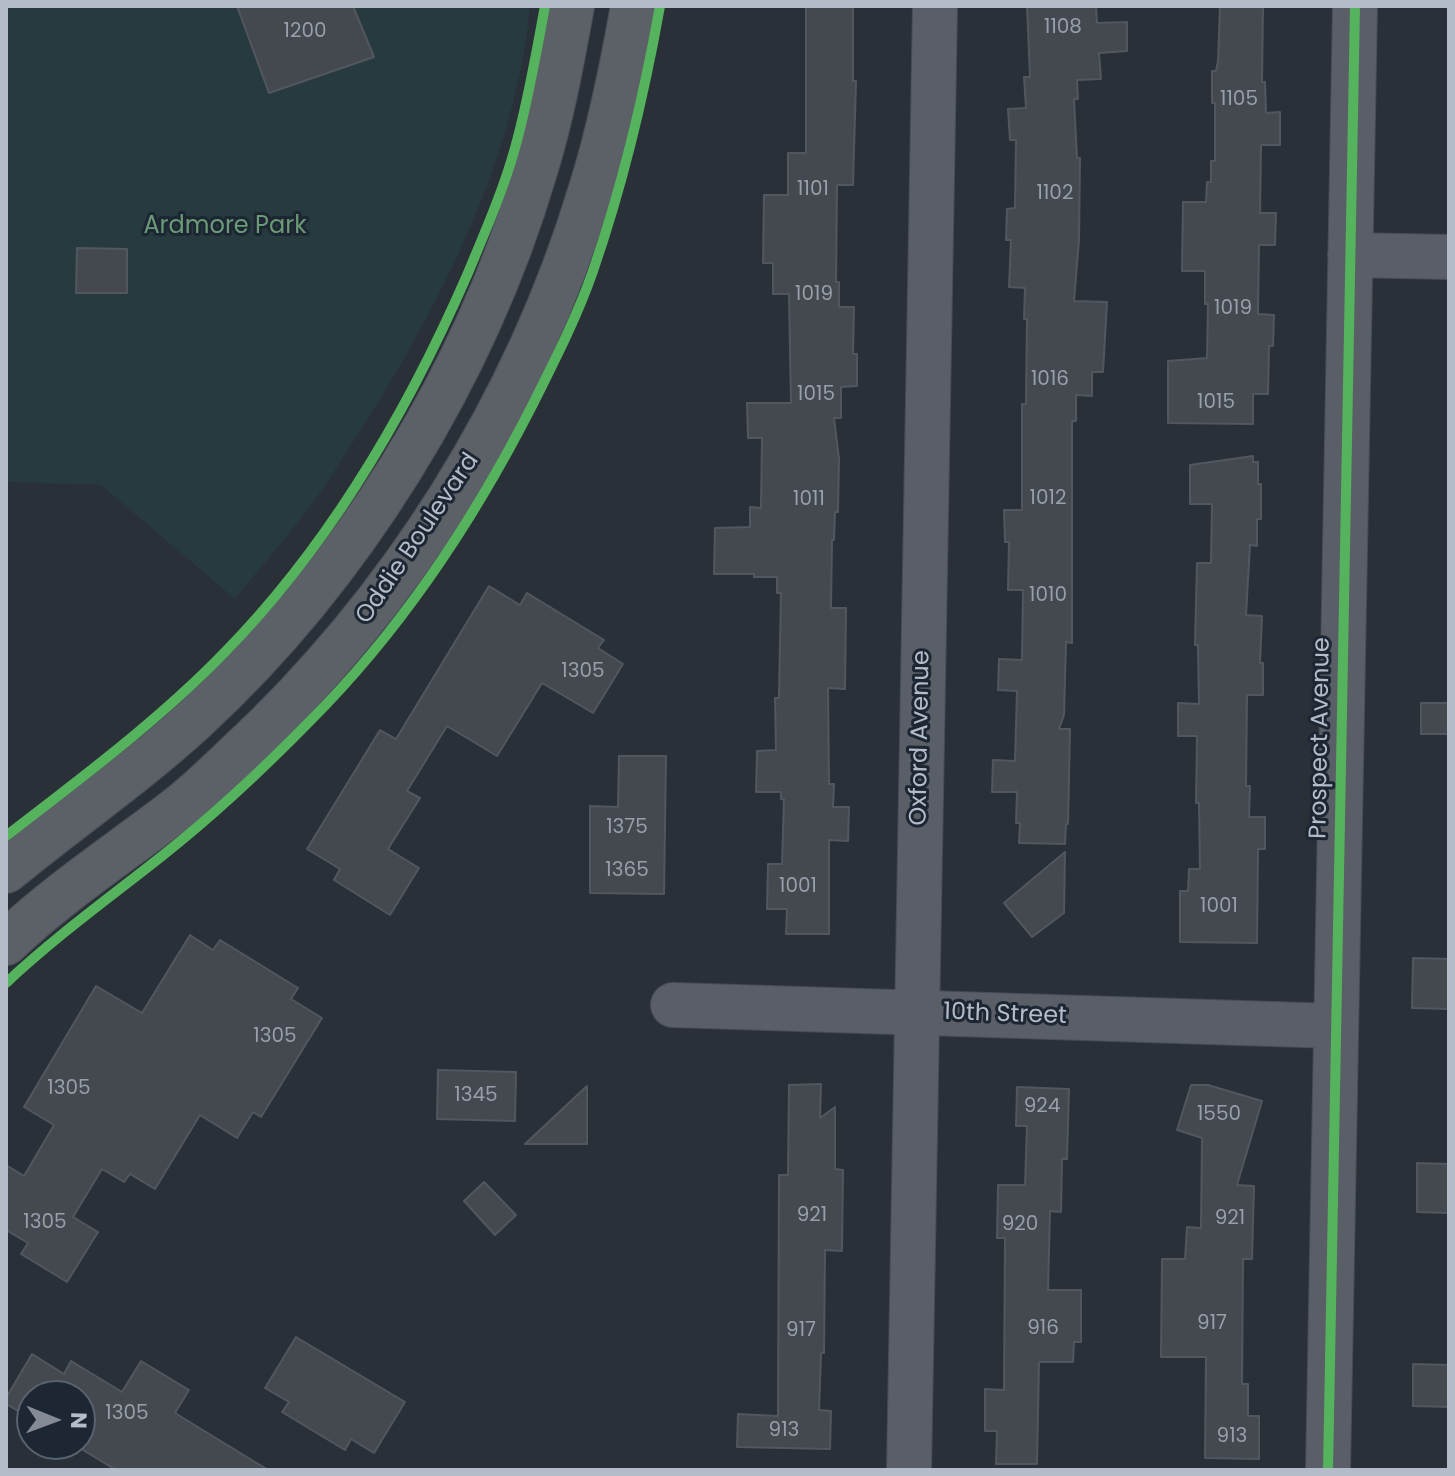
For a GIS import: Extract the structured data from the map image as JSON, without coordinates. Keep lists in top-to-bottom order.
{
  "streets": {
    "main road": ["Oddie Boulevard"],
    "street": ["Oxford Avenue", "Prospect Avenue", "10th Street"]
  },
  "crossings": [
    ["Oxford Avenue", "10th Street"],
    ["Prospect Avenue", "10th Street"]
  ],
  "parks": ["Ardmore Park"],
  "house_numbers": [
    "1108",
    "1200",
    "1105",
    "1101",
    "1102",
    "1019",
    "1019",
    "1016",
    "1015",
    "1015",
    "1012",
    "1011",
    "1010",
    "1305",
    "1375",
    "1365",
    "1001",
    "1001",
    "1305",
    "1305",
    "1345",
    "924",
    "1550",
    "921",
    "921",
    "1305",
    "920",
    "917",
    "916",
    "917",
    "1305",
    "913",
    "913"
  ],
  "north": "right"
}
